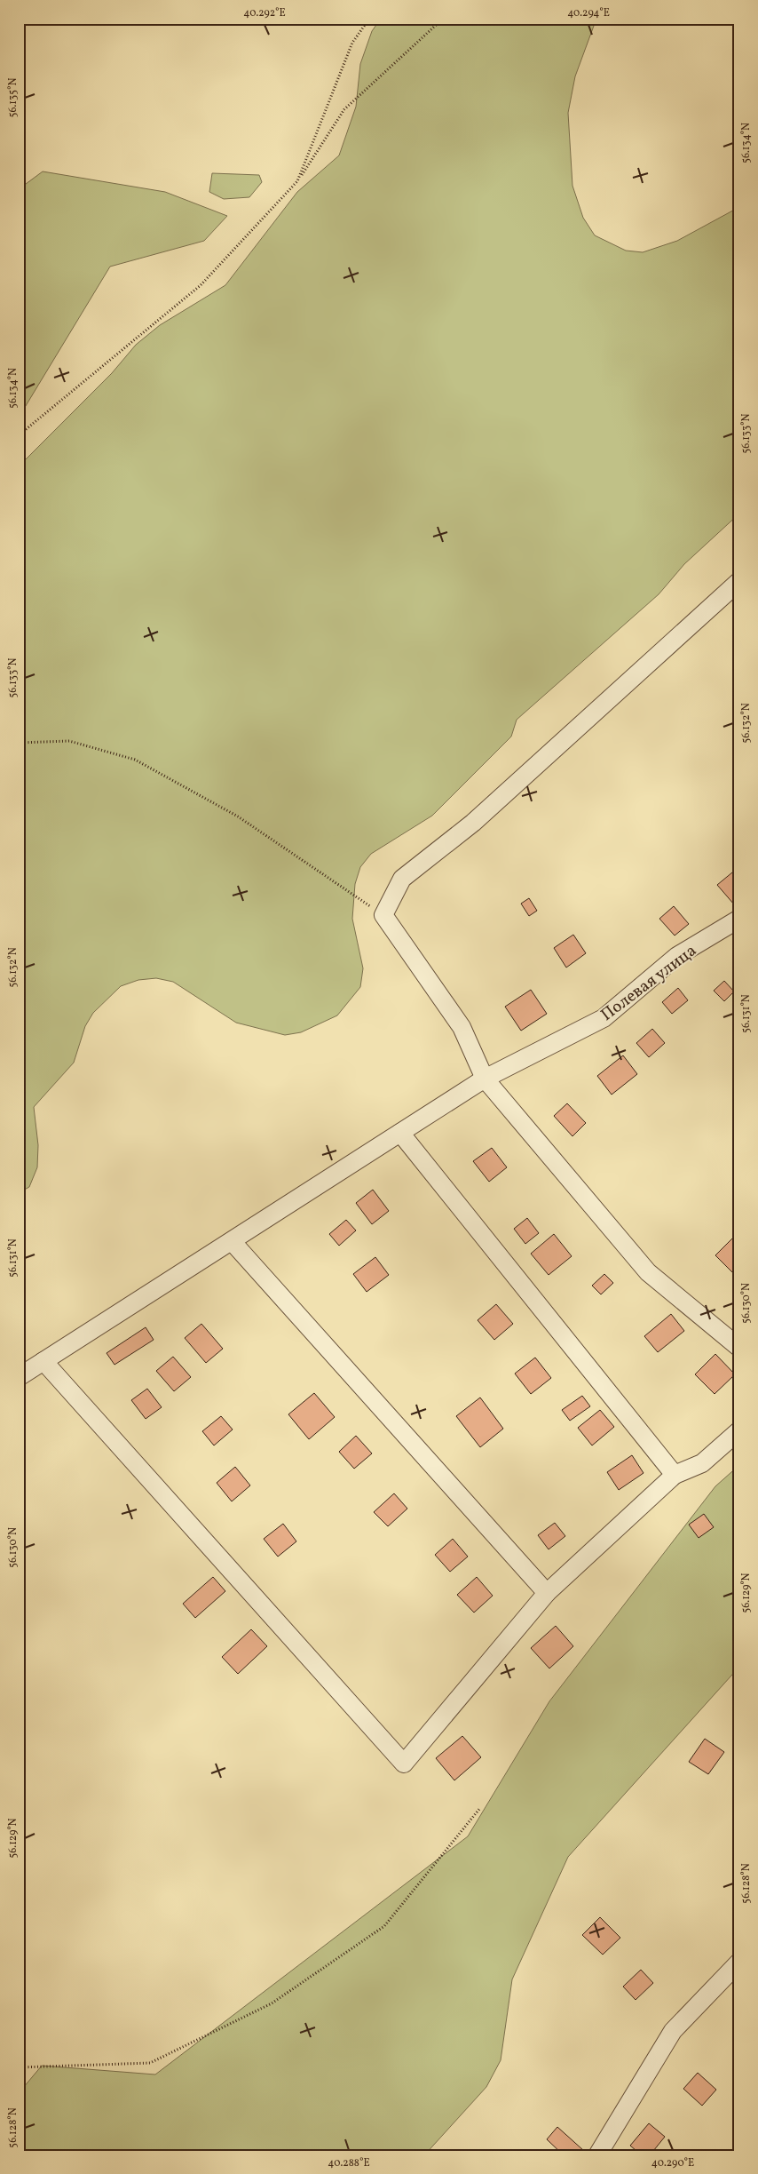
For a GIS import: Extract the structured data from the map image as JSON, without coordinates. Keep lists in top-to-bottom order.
{
  "streets": {
    "street": ["Полевая улица"]
  },
  "coordinates": [
    "40.292°E",
    "40.294°E",
    "56.135°N",
    "56.134°N",
    "56.133°N",
    "56.132°N",
    "56.131°N",
    "56.130°N",
    "56.129°N",
    "56.128°N",
    "40.288°E",
    "40.290°E"
  ]
}
